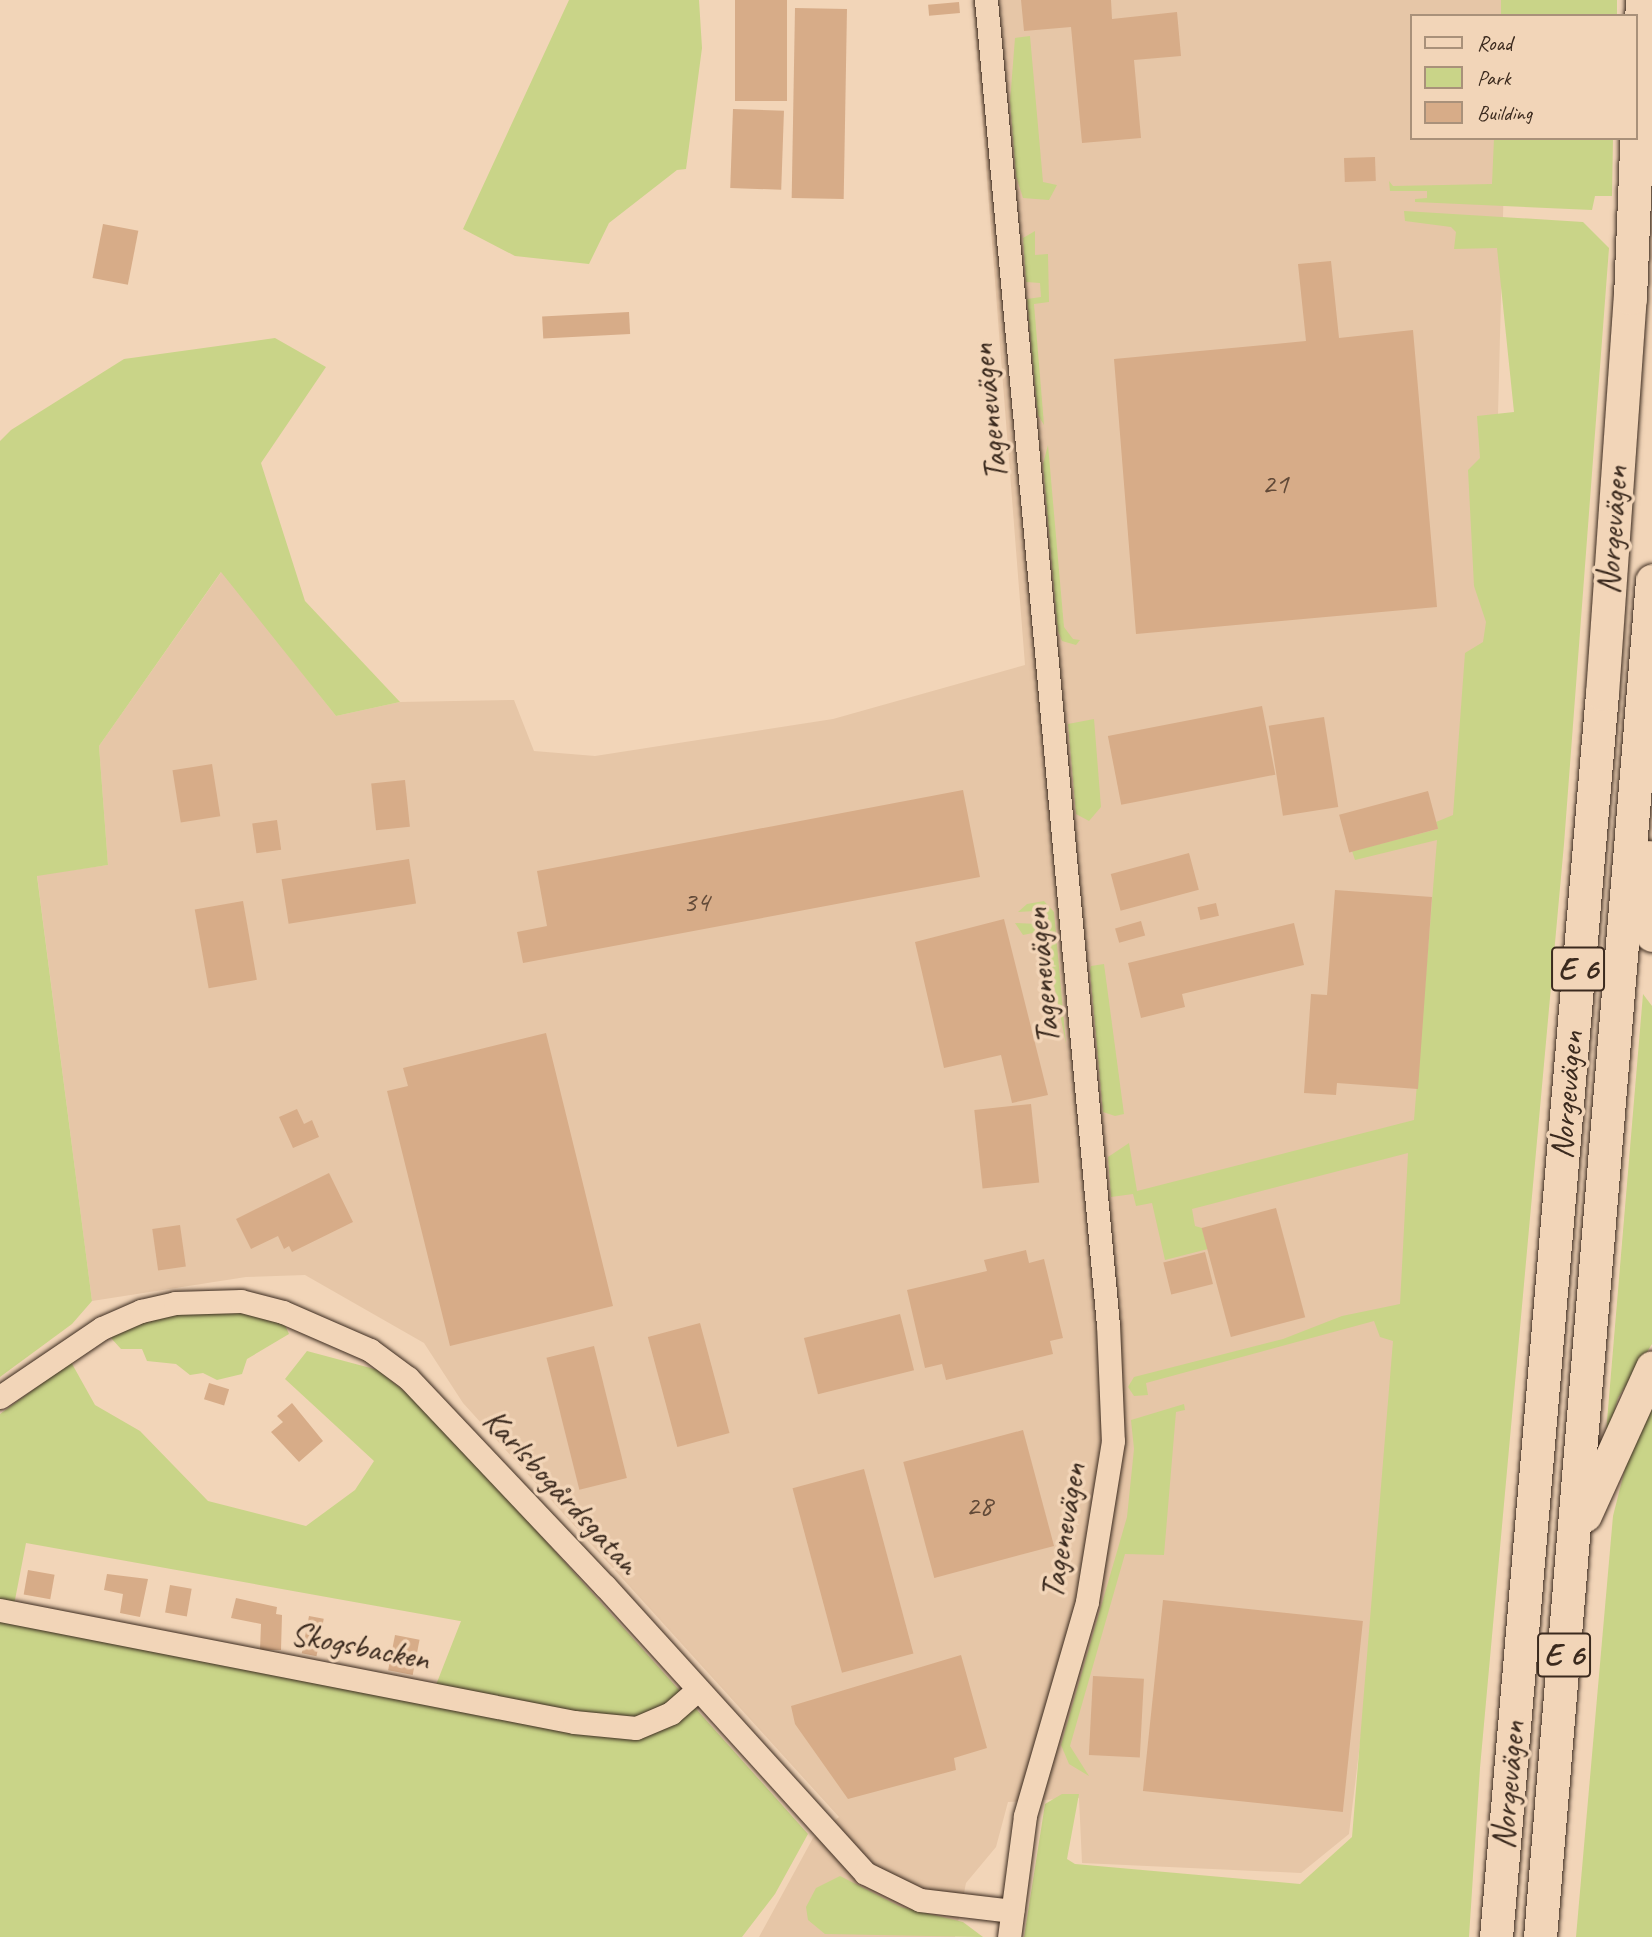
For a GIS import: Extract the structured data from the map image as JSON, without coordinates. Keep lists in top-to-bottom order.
{
  "streets": {
    "highway": ["Norgevägen", "E 6"],
    "street": ["Tagenevägen", "Karlsbogårdsgatan", "Skogsbacken"]
  },
  "crossings": [
    ["Tagenevägen", "Karlsbogårdsgatan"],
    ["Karlsbogårdsgatan", "Skogsbacken"]
  ],
  "house_numbers": ["21", "34", "28"],
  "legend": ["Road", "Park", "Building"]
}
